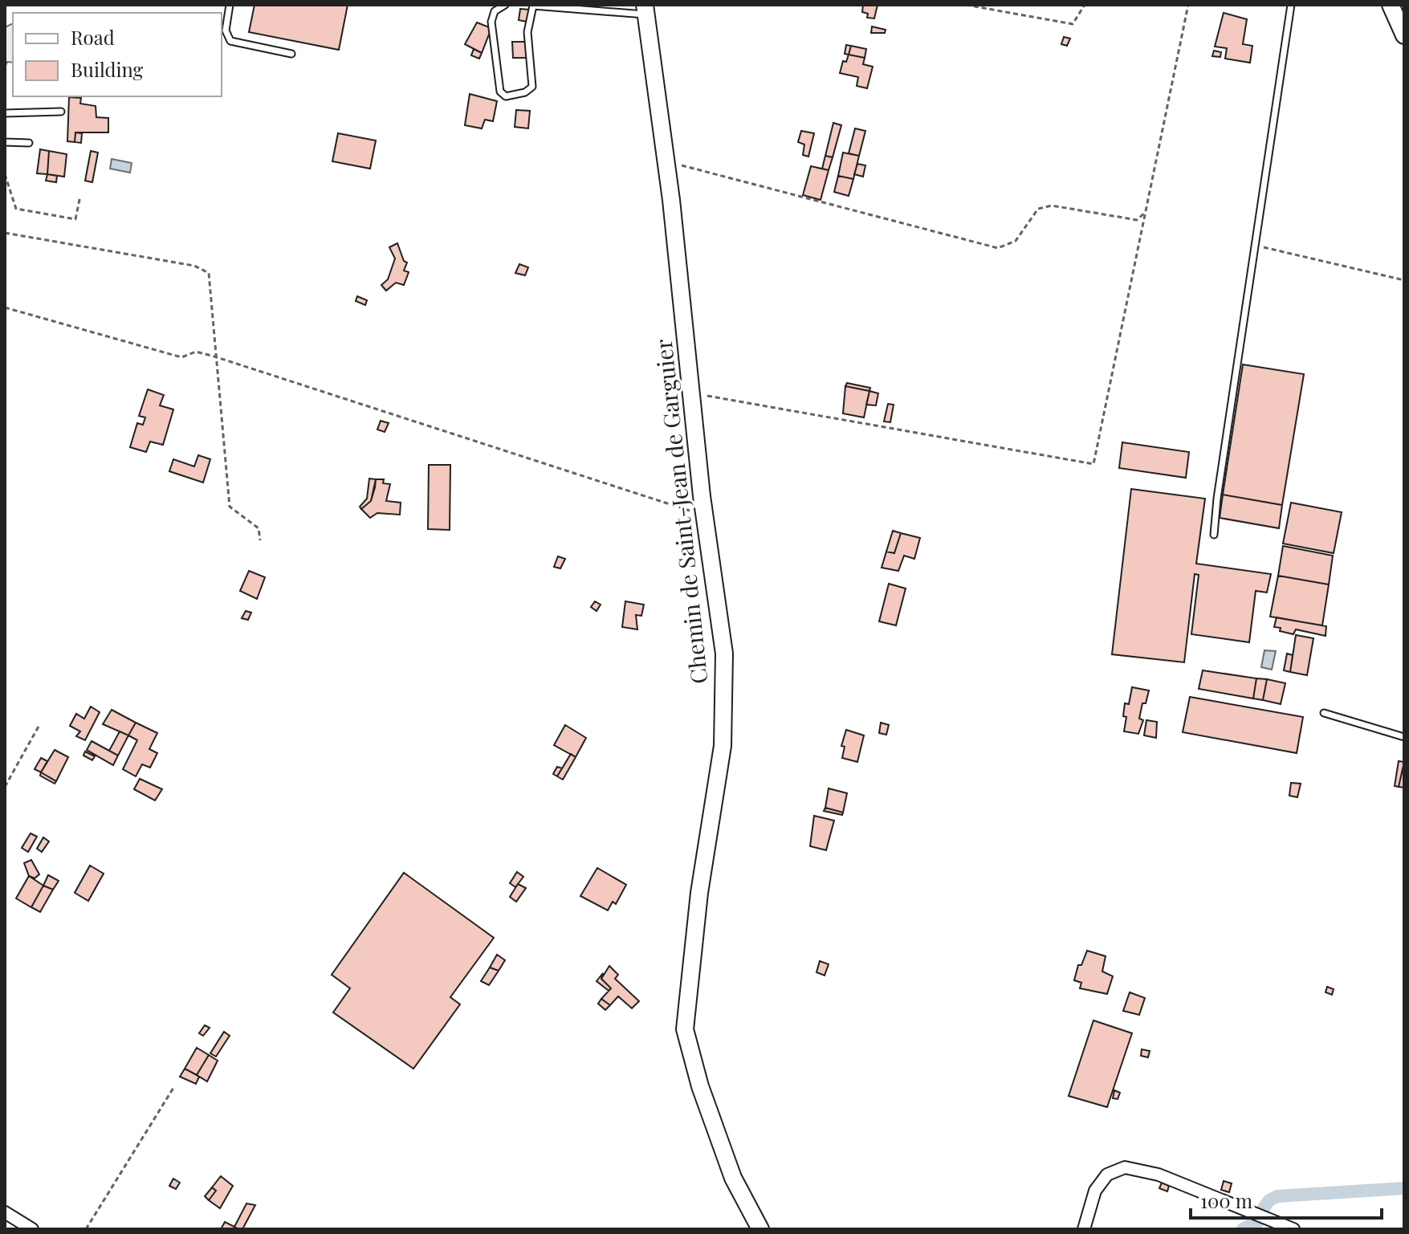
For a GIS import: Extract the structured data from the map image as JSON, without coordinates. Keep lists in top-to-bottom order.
{
  "streets": {
    "street": ["Chemin de Saint-Jean de Garguier"]
  },
  "legend": ["Road", "Building"],
  "scale_bar": "100 m"
}
